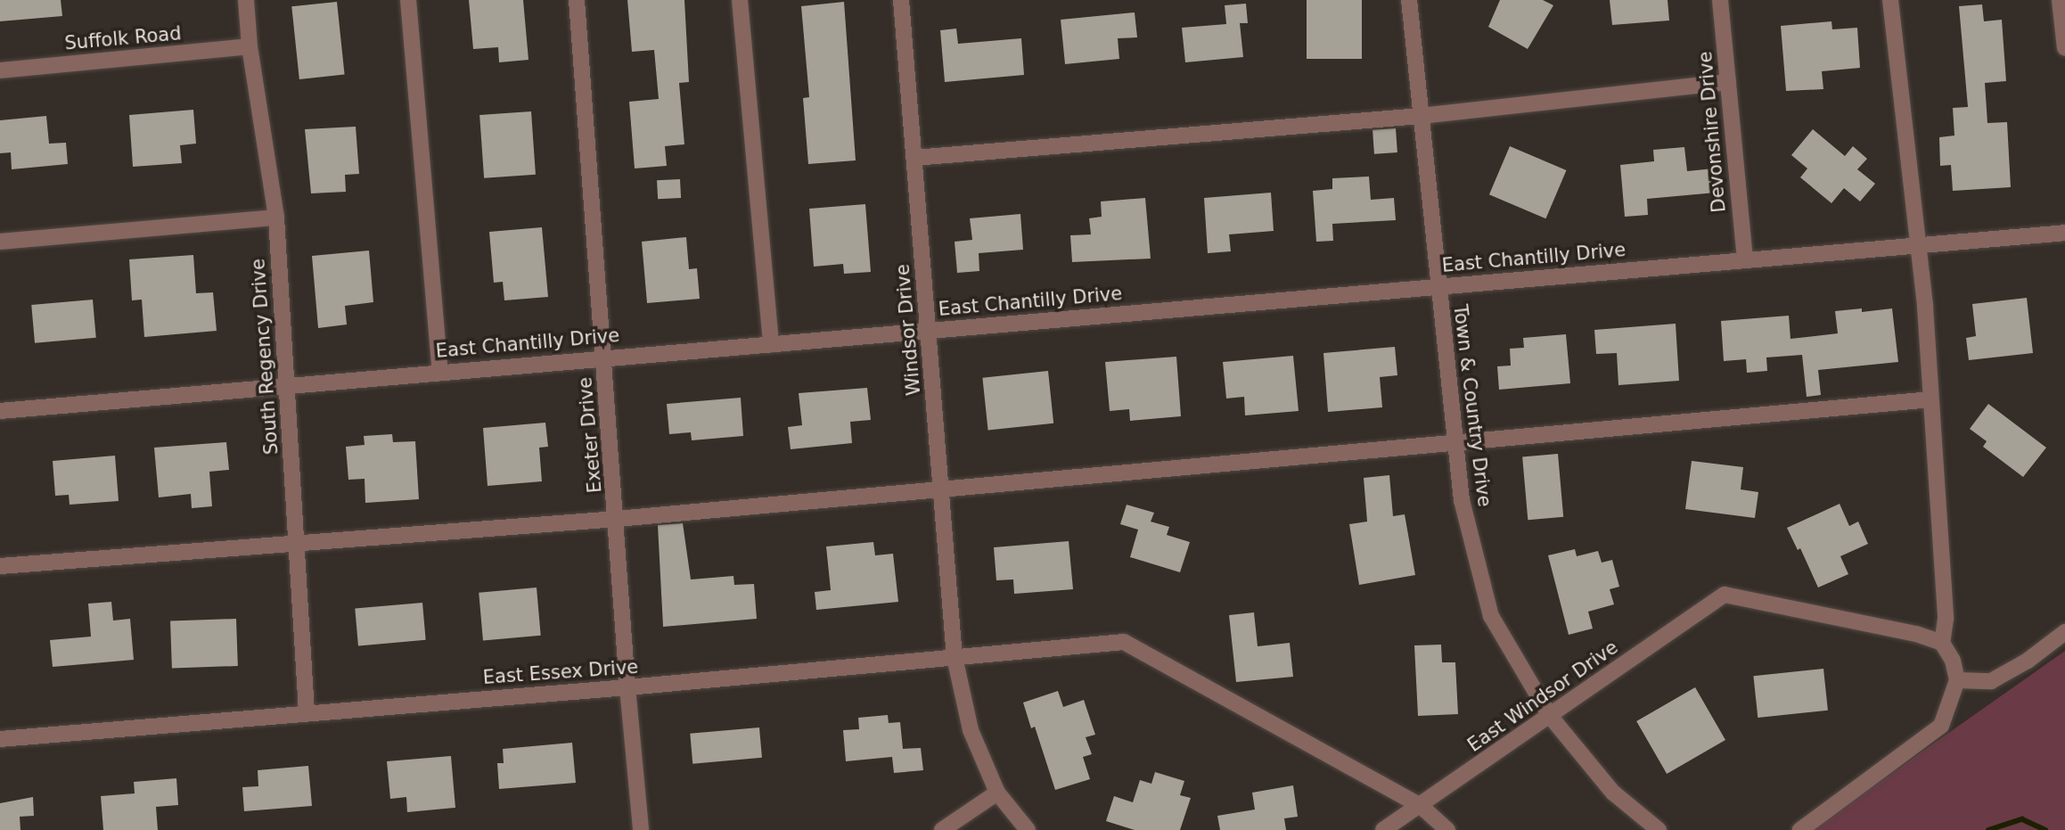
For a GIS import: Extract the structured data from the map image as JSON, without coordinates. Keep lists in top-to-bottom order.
{
  "streets": {
    "street": [
      "Suffolk Road",
      "Devonshire Drive",
      "East Chantilly Drive",
      "Windsor Drive",
      "South Regency Drive",
      "Town & Country Drive",
      "Exeter Drive",
      "East Essex Drive",
      "East Windsor Drive"
    ]
  },
  "crossings": [
    ["Suffolk Road", "South Regency Drive"],
    ["Devonshire Drive", "East Chantilly Drive"],
    ["East Chantilly Drive", "Windsor Drive"],
    ["East Chantilly Drive", "South Regency Drive"],
    ["East Chantilly Drive", "Town & Country Drive"],
    ["East Chantilly Drive", "Exeter Drive"],
    ["Windsor Drive", "East Essex Drive"],
    ["South Regency Drive", "East Essex Drive"],
    ["Town & Country Drive", "East Windsor Drive"],
    ["Exeter Drive", "East Essex Drive"],
    ["East Essex Drive", "East Windsor Drive"]
  ]
}
